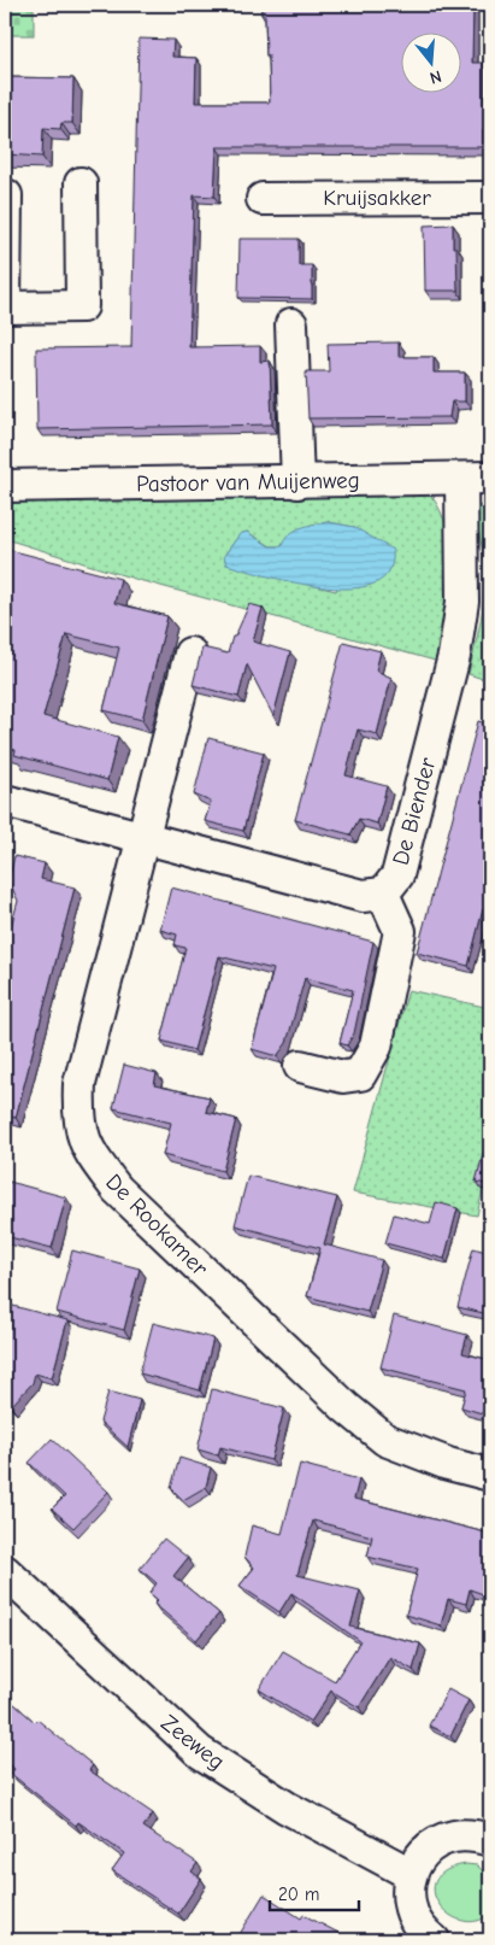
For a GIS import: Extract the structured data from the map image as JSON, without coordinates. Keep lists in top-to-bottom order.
{
  "streets": {
    "street": [
      "Kruijsakker",
      "Pastoor van Muijenweg",
      "De Biender",
      "De Rookamer",
      "Zeeweg"
    ]
  },
  "crossings": [
    ["Pastoor van Muijenweg", "De Biender"],
    ["De Biender", "De Rookamer"]
  ],
  "scale_bar": "20 m",
  "north": "bottom"
}
